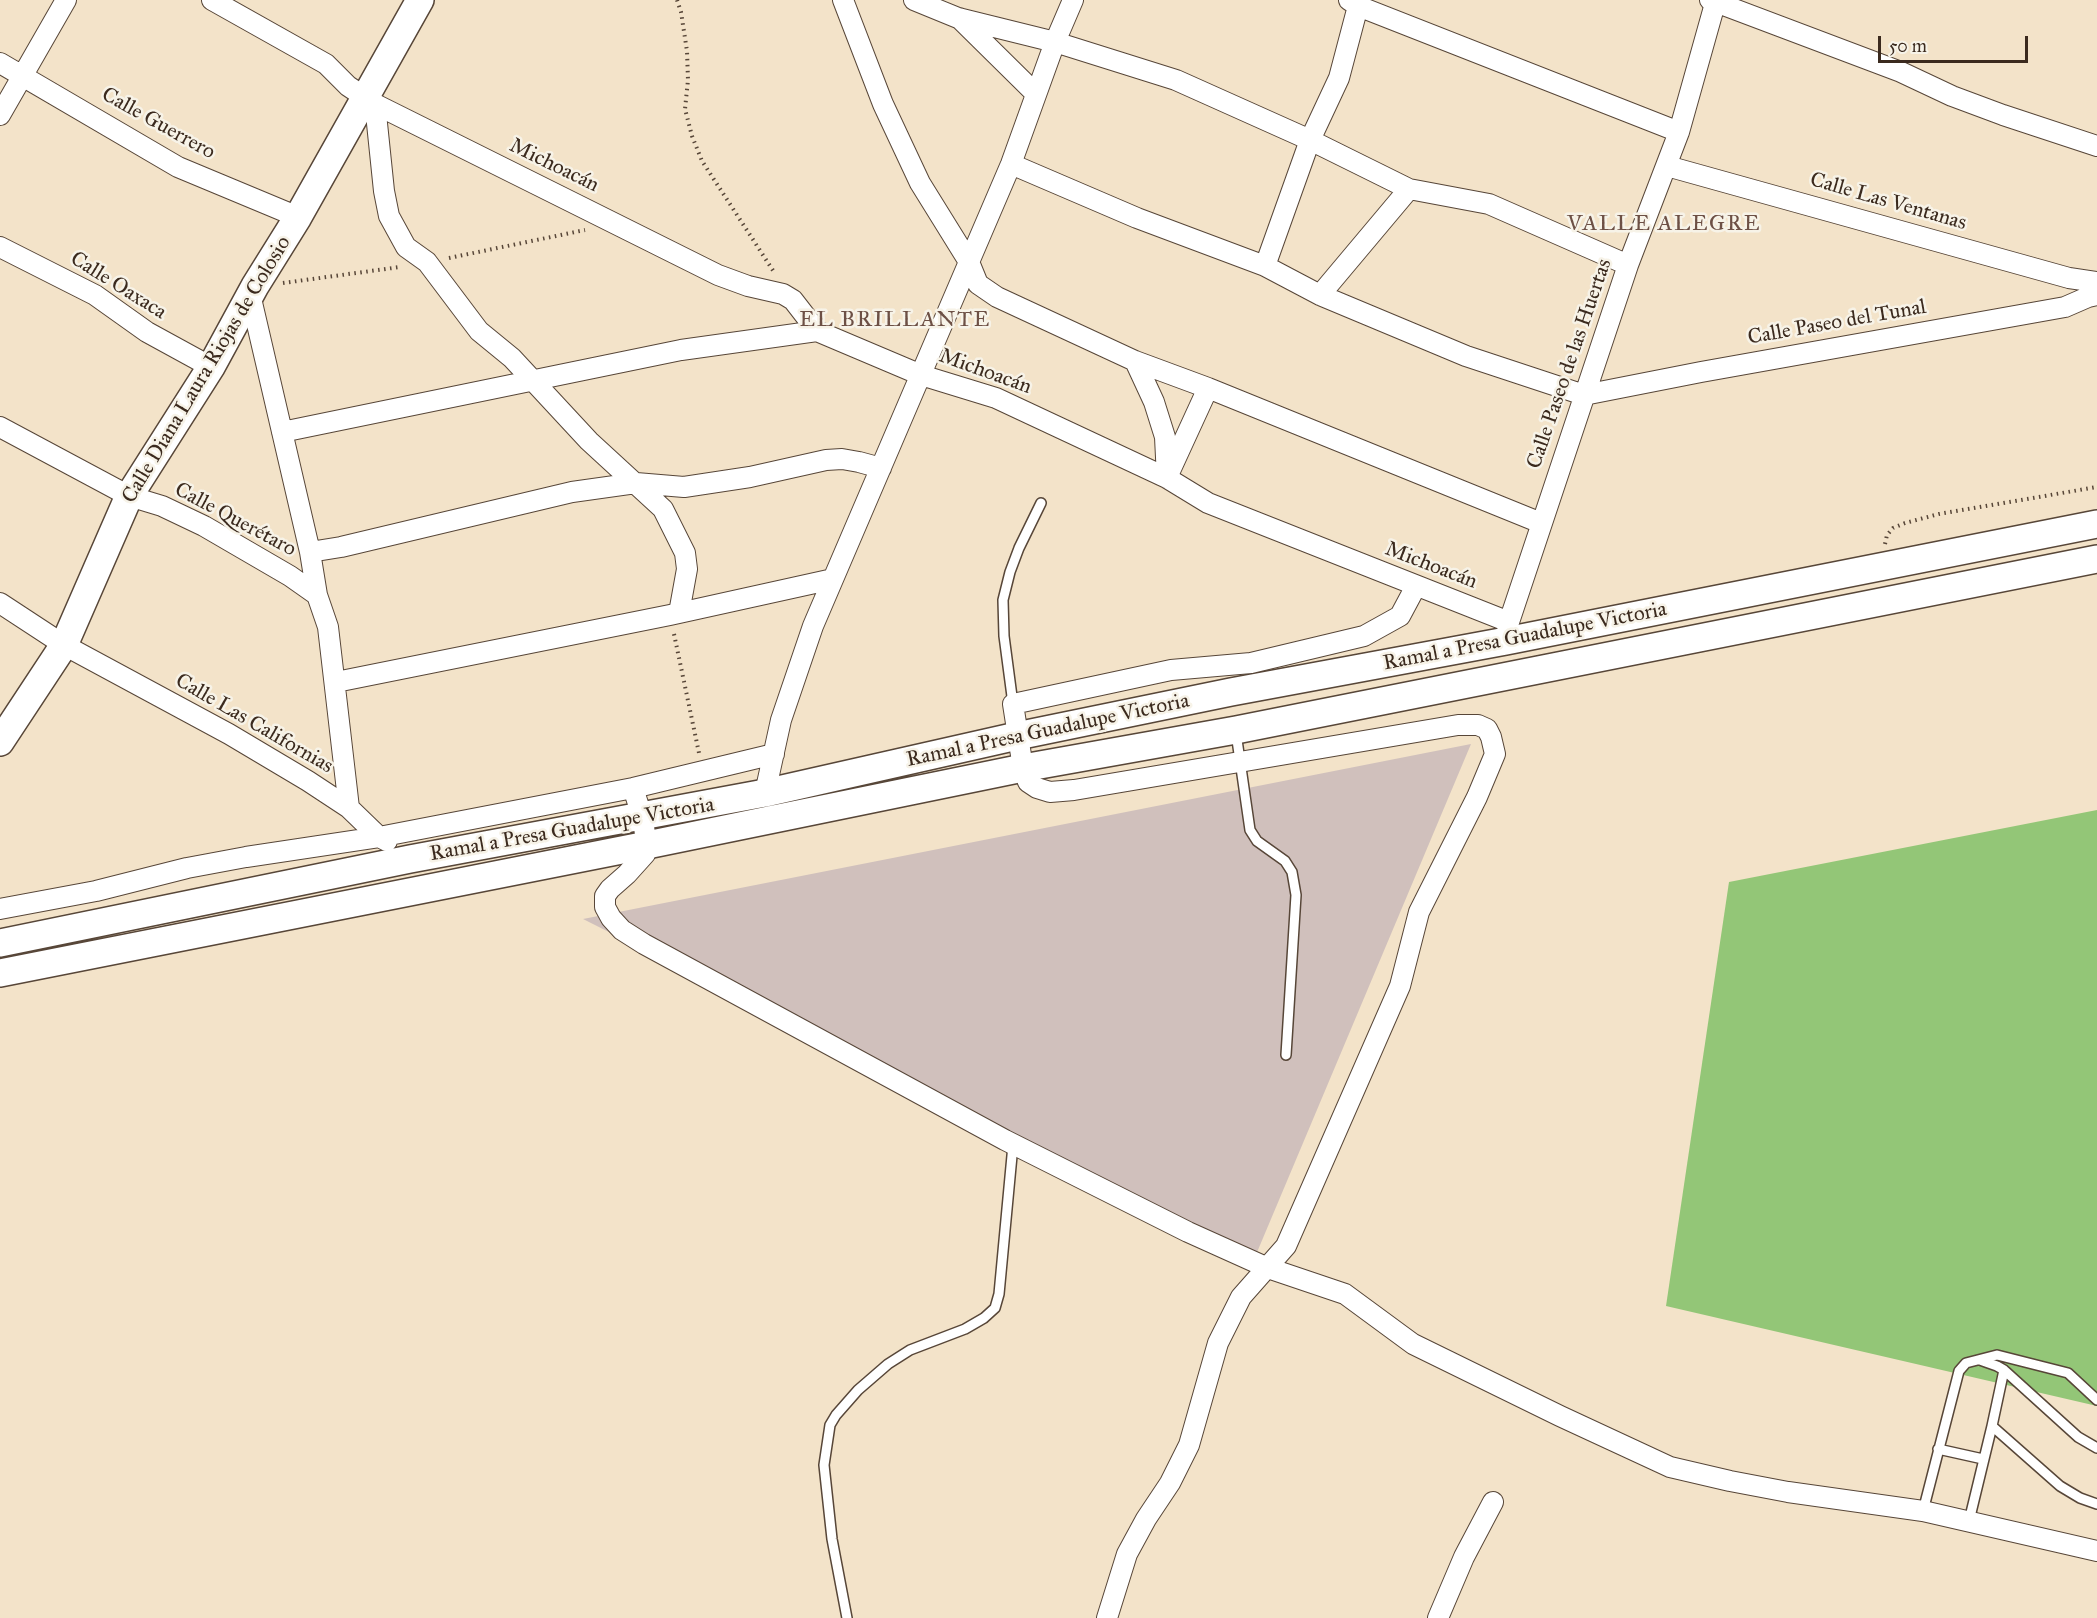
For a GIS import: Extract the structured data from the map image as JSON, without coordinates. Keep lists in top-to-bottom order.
{
  "streets": {
    "main road": ["Calle Diana Laura Riojas de Colosio", "Ramal a Presa Guadalupe Victoria"],
    "street": [
      "Calle Guerrero",
      "Michoacán",
      "Calle Las Ventanas",
      "Calle Oaxaca",
      "Calle Paseo del Tunal",
      "Calle Paseo de las Huertas",
      "Calle Querétaro",
      "Calle Las Californias"
    ]
  },
  "crossings": [
    ["Calle Guerrero", "Calle Diana Laura Riojas de Colosio"],
    ["Michoacán", "Calle Paseo de las Huertas"],
    ["Michoacán", "Calle Diana Laura Riojas de Colosio"],
    ["Michoacán", "Ramal a Presa Guadalupe Victoria"],
    ["Calle Las Ventanas", "Calle Paseo de las Huertas"],
    ["Calle Oaxaca", "Calle Diana Laura Riojas de Colosio"],
    ["Calle Paseo del Tunal", "Calle Paseo de las Huertas"],
    ["Calle Paseo de las Huertas", "Ramal a Presa Guadalupe Victoria"],
    ["Calle Diana Laura Riojas de Colosio", "Calle Querétaro"],
    ["Calle Diana Laura Riojas de Colosio", "Calle Las Californias"],
    ["Ramal a Presa Guadalupe Victoria", "Calle Las Californias"]
  ],
  "districts": ["VALLE ALEGRE", "EL BRILLANTE"],
  "scale_bar": "50 m"
}
